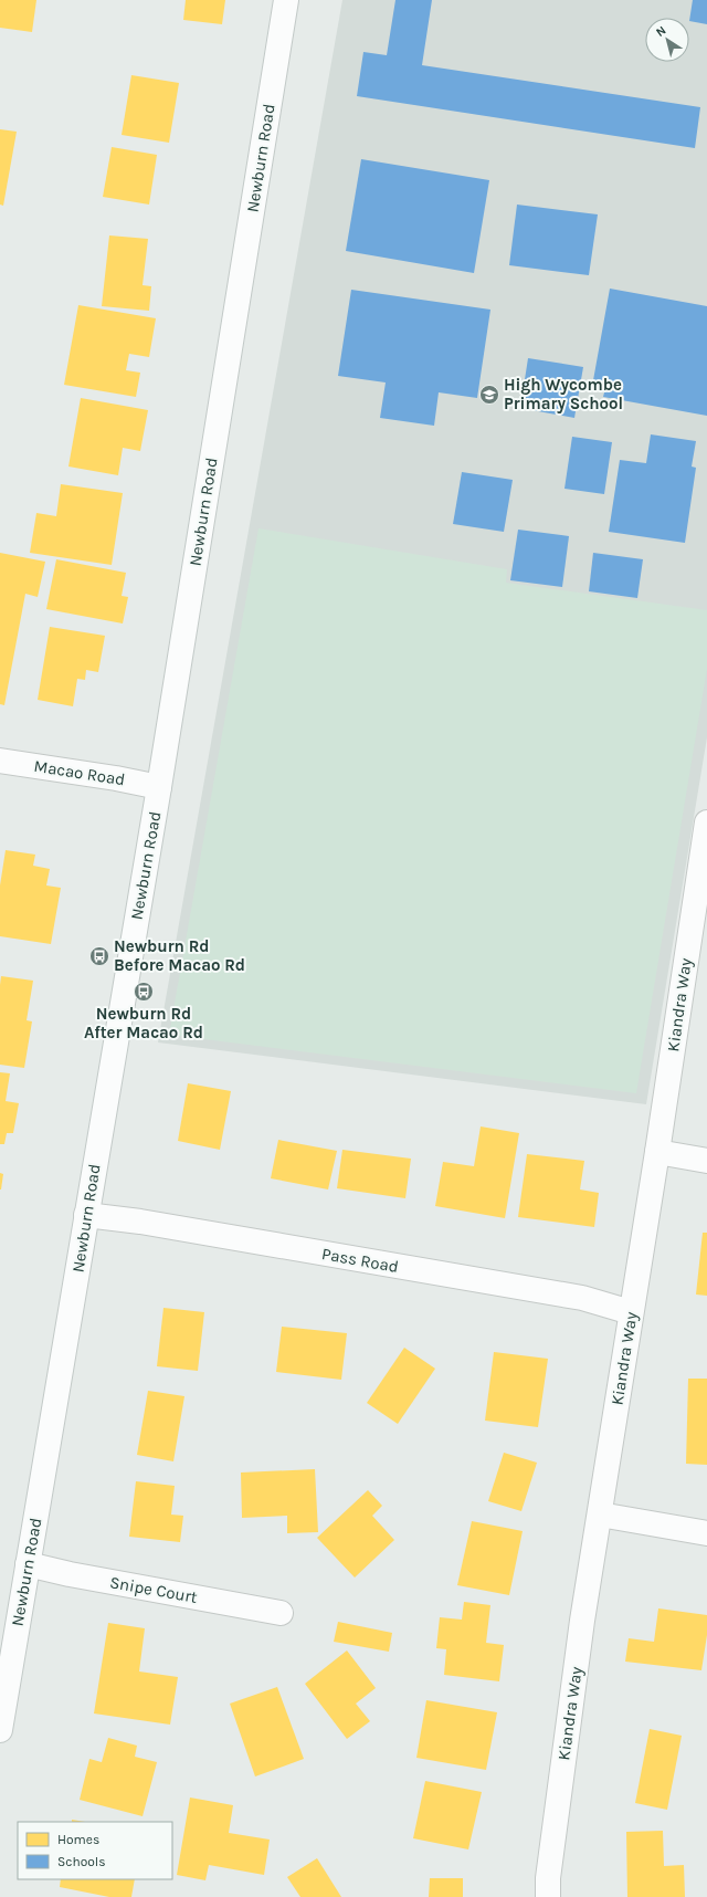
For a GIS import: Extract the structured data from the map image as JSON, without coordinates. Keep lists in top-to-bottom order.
{
  "streets": {
    "street": [
      "Newburn Road",
      "Macao Road",
      "Kiandra Way",
      "Pass Road",
      "Snipe Court"
    ]
  },
  "crossings": [
    ["Newburn Road", "Macao Road"],
    ["Newburn Road", "Pass Road"],
    ["Newburn Road", "Snipe Court"],
    ["Kiandra Way", "Pass Road"]
  ],
  "places": {
    "school or university": ["High Wycombe Primary School"],
    "bus stop": ["Newburn Rd Before Macao Rd", "Newburn Rd After Macao Rd"]
  },
  "legend": ["Homes", "Schools"],
  "north": "top left"
}
